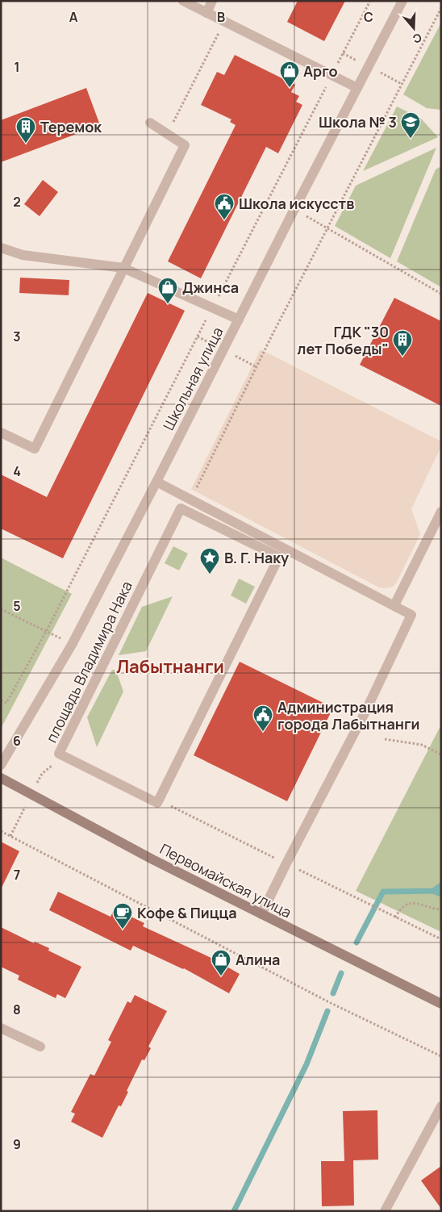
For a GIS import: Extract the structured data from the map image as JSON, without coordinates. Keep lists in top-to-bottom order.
{
  "streets": {
    "main road": ["Первомайская улица"],
    "street": ["Школьная улица", "площадь Владимира Нака"]
  },
  "districts": ["Лабытнанги"],
  "places": {
    "shop": ["Арго", "Джинса", "Алина"],
    "school or university": ["Школа № 3"],
    "building": ["Теремок", "ГДК \"30 лет Победы\""],
    "public building": ["Школа искусств", "Администрация города Лабытнанги"],
    "place": ["В. Г. Наку"],
    "cafe": ["Кофе & Пицца"]
  },
  "north": "bottom",
  "grid": {
    "columns": ["A", "B", "C"],
    "rows": [
      "1",
      "2",
      "3",
      "4",
      "5",
      "6",
      "7",
      "8",
      "9"
    ]
  }
}
